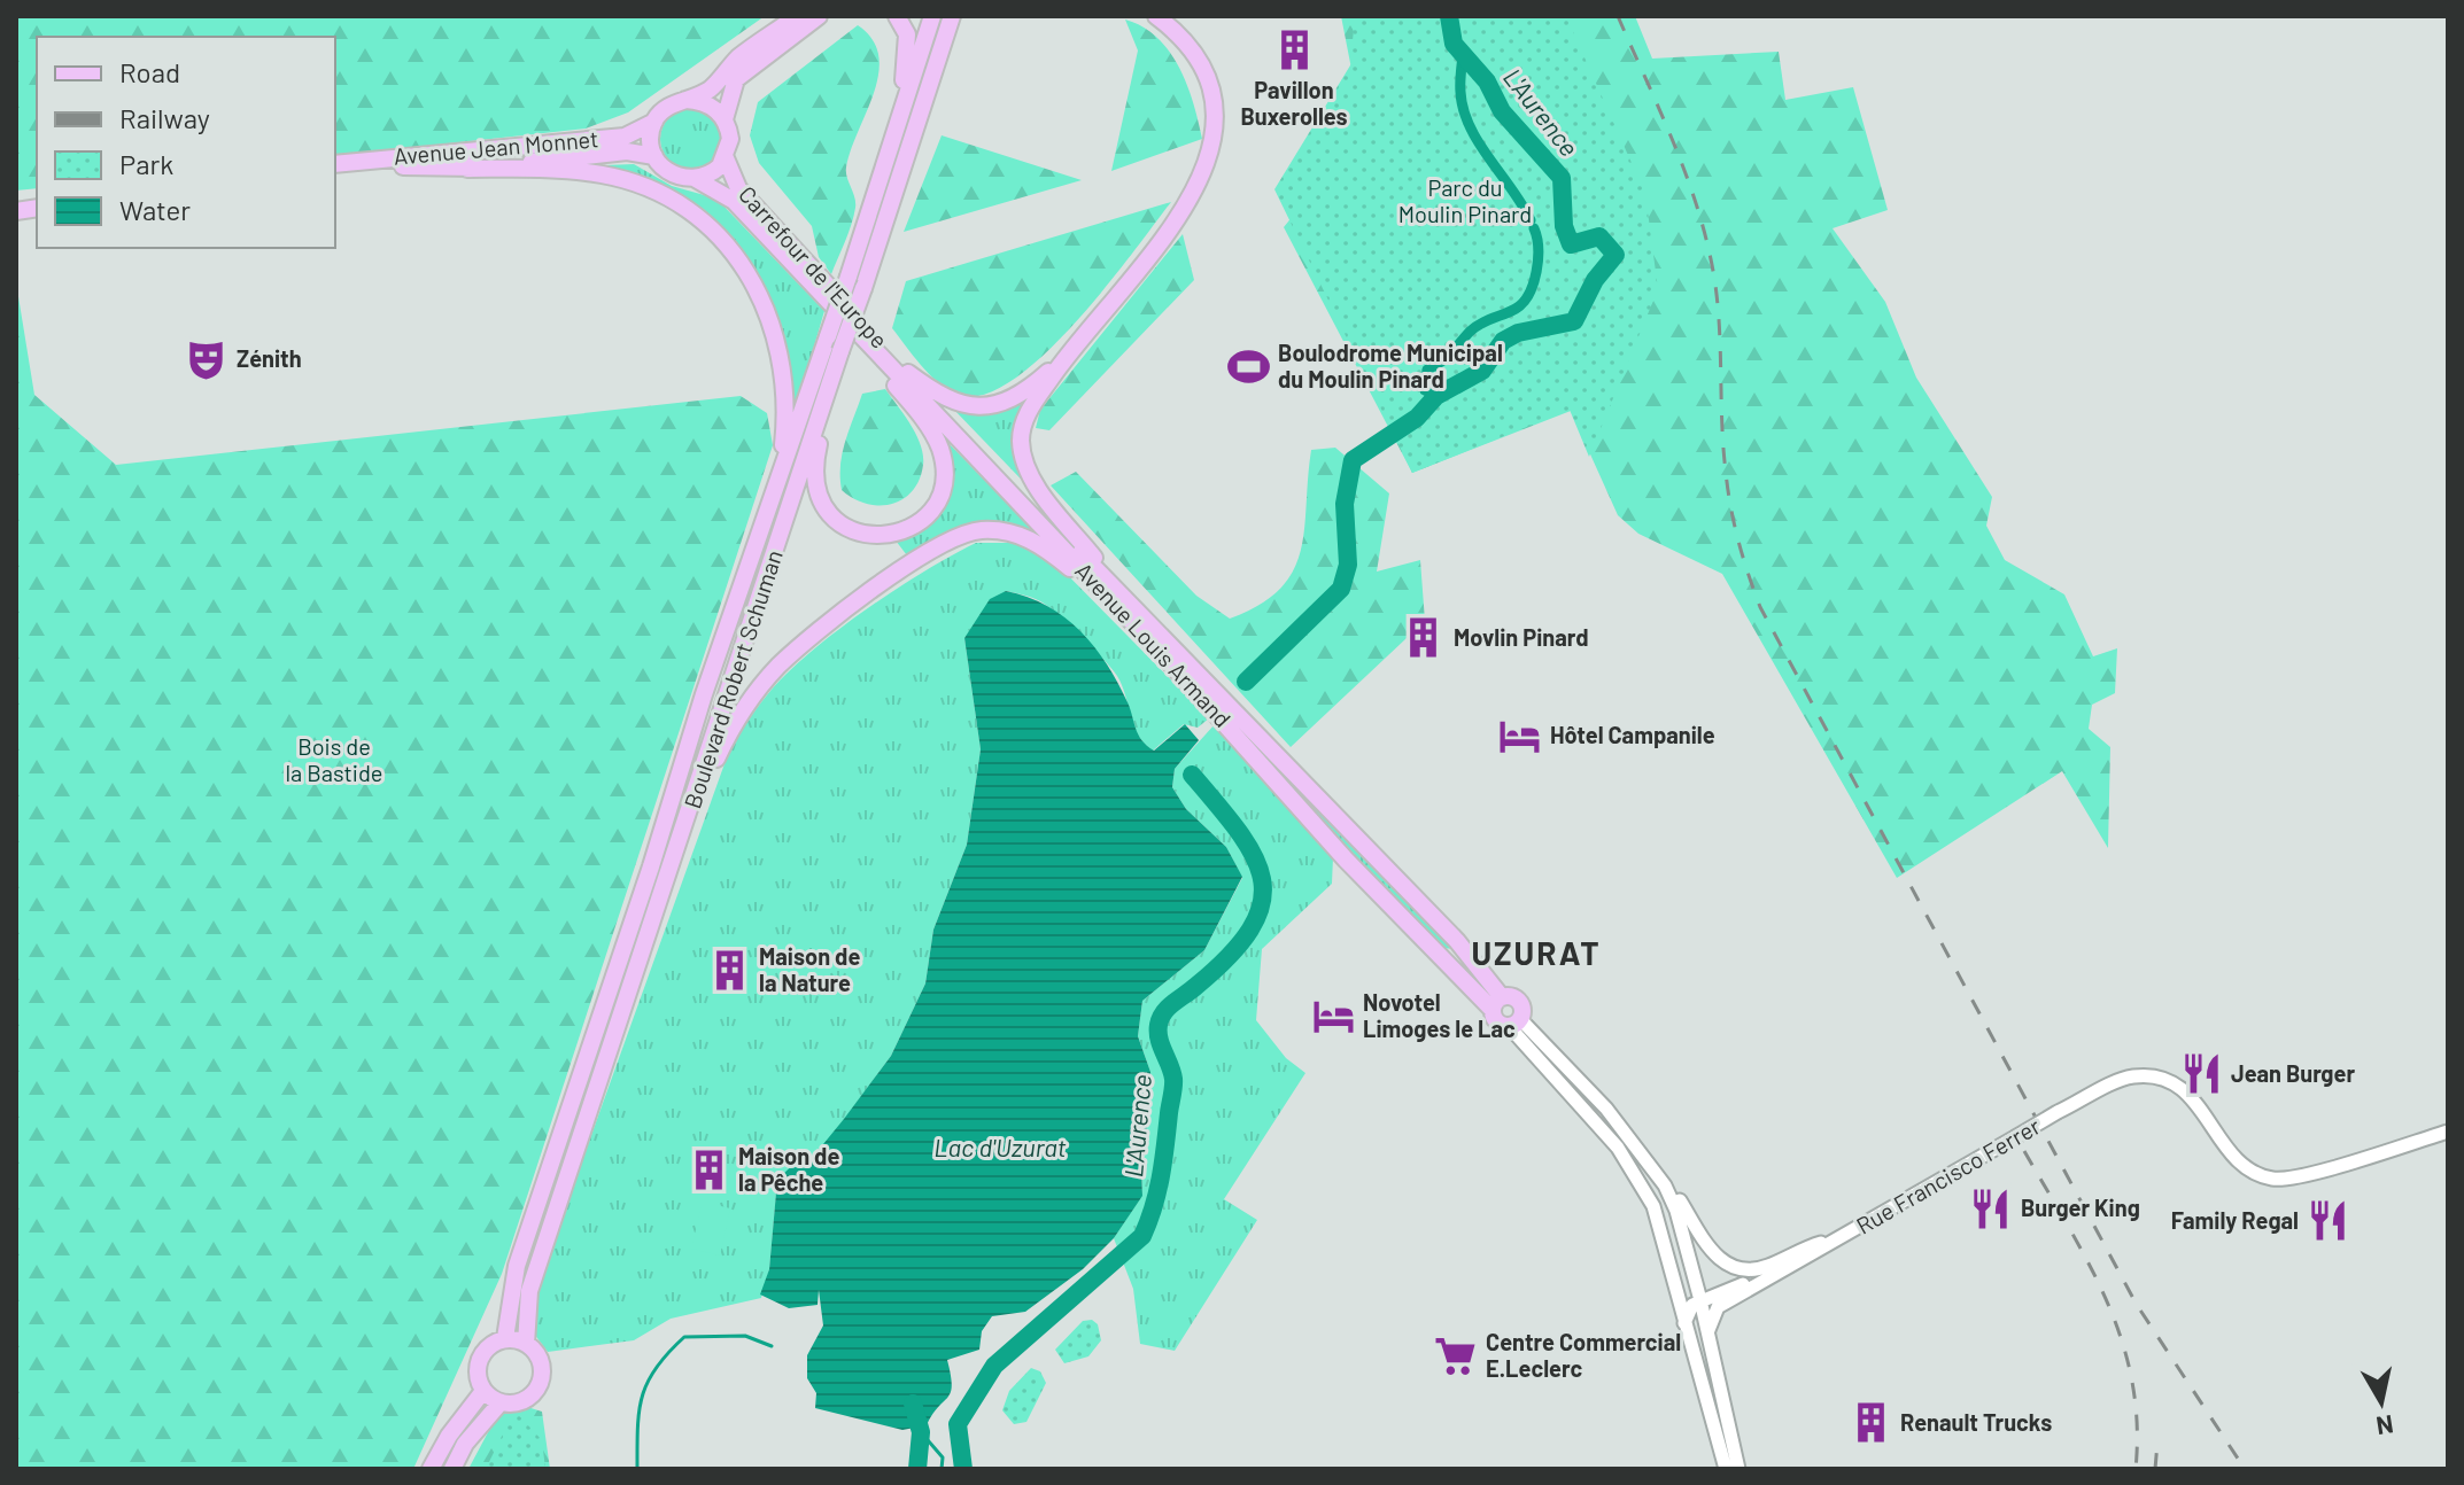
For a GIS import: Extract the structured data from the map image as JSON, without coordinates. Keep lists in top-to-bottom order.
{
  "streets": {
    "main road": [
      "Avenue Jean Monnet",
      "Carrefour de l'Europe",
      "Avenue Louis Armand",
      "Boulevard Robert Schuman"
    ],
    "street": ["Rue Francisco Ferrer"]
  },
  "crossings": [
    ["Avenue Jean Monnet", "Carrefour de l'Europe"],
    ["Carrefour de l'Europe", "Avenue Louis Armand"]
  ],
  "districts": ["UZURAT"],
  "water": ["L'Aurence", "Lac d'Uzurat"],
  "parks": ["Parc du Moulin Pinard", "Bois de la Bastide"],
  "places": {
    "building": [
      "Pavillon Buxerolles",
      "Movlin Pinard",
      "Maison de la Nature",
      "Maison de la Pêche",
      "Renault Trucks"
    ],
    "theatre": ["Zénith"],
    "sports": ["Boulodrome Municipal du Moulin Pinard"],
    "hotel": ["Hôtel Campanile", "Novotel Limoges le Lac"],
    "restaurant": ["Jean Burger", "Burger King", "Family Regal"],
    "supermarket": ["Centre Commercial E.Leclerc"]
  },
  "legend": [
    "Road",
    "Railway",
    "Park",
    "Water"
  ],
  "north": "bottom"
}
